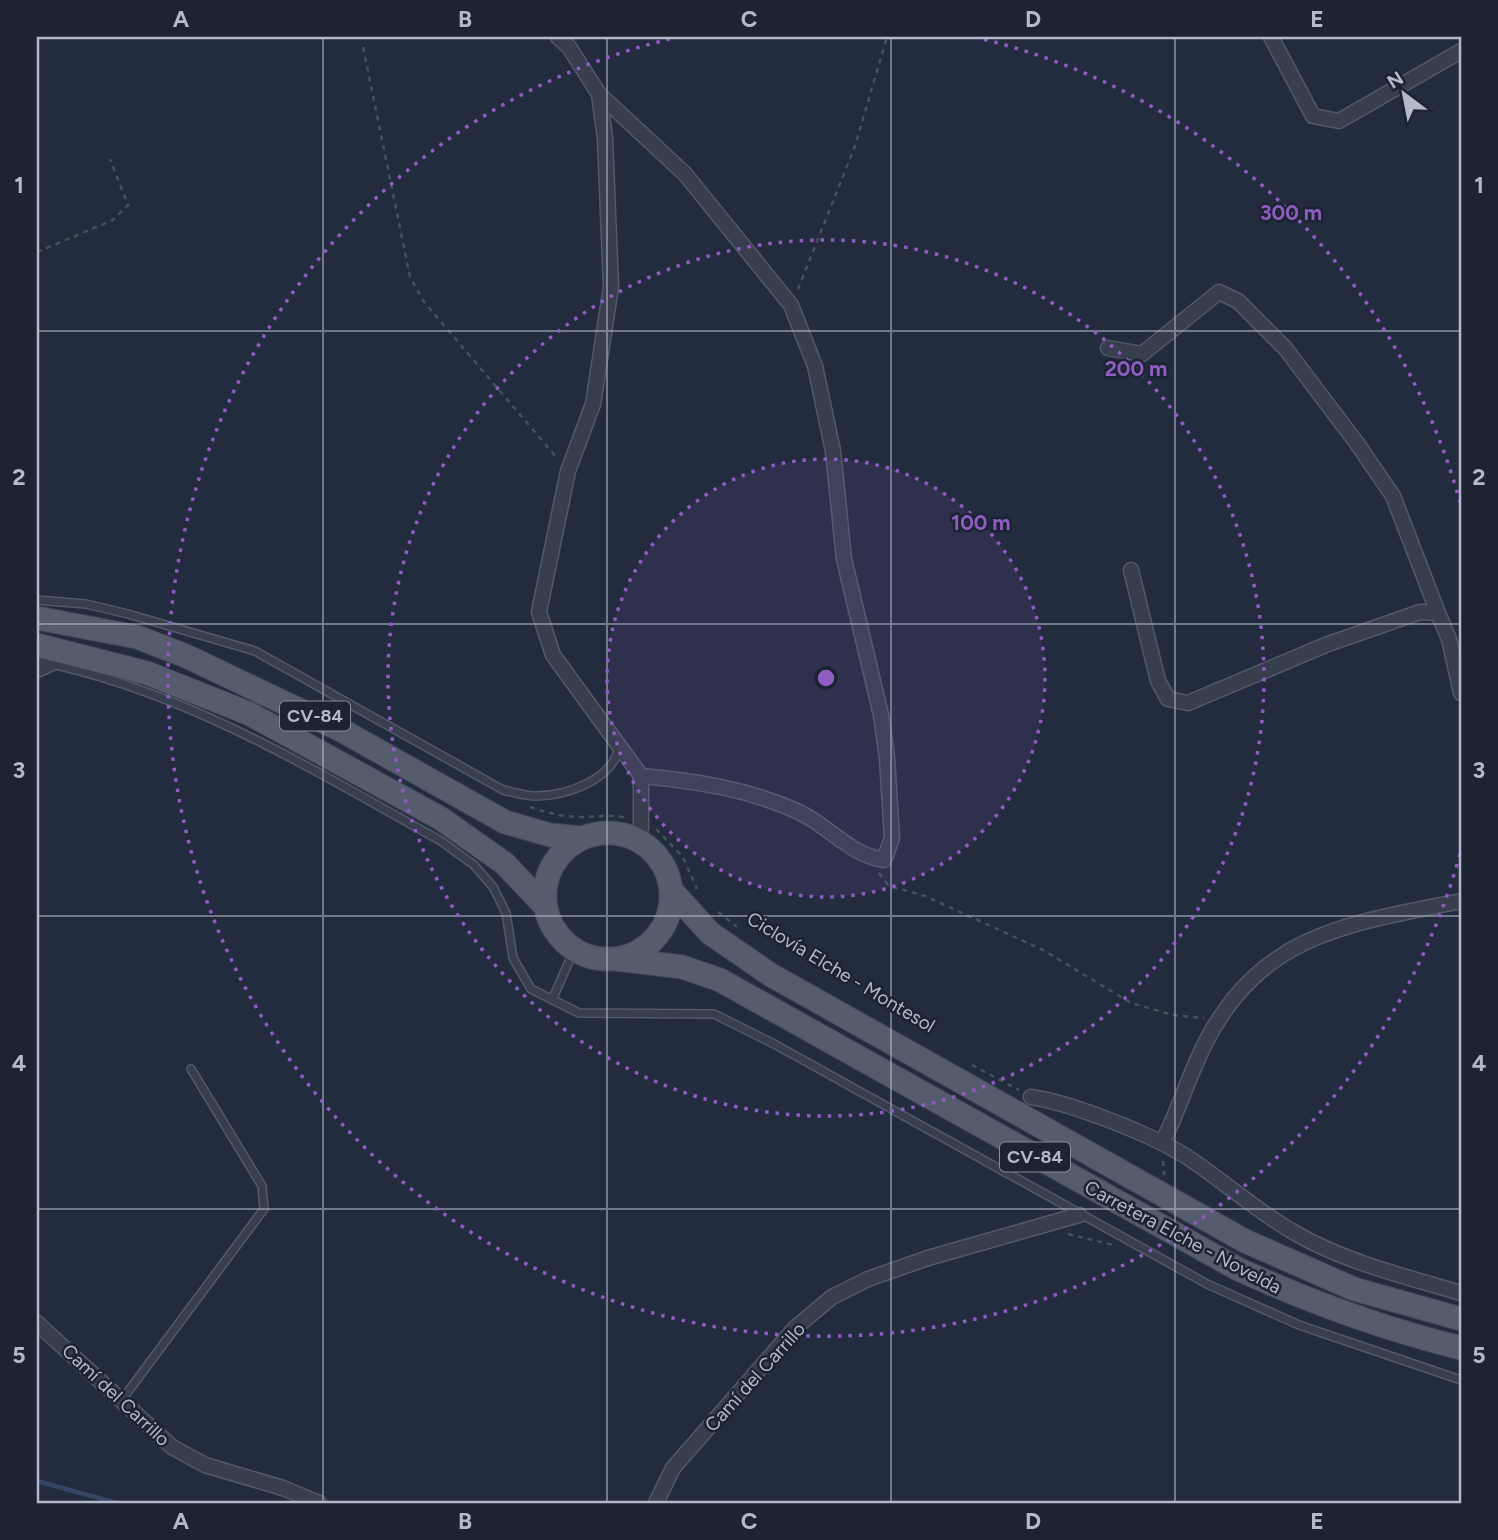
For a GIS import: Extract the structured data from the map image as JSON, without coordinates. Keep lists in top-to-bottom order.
{
  "streets": {
    "main road": ["CV-84", "Carretera Elche - Novelda"],
    "street": ["Camí del Carrillo"],
    "path": ["Ciclovía Elche - Montesol"]
  },
  "crossings": [
    ["CV-84", "Carretera Elche - Novelda"]
  ],
  "north": "top left",
  "grid": {
    "columns": [
      "A",
      "B",
      "C",
      "D",
      "E"
    ],
    "rows": [
      "1",
      "2",
      "3",
      "4",
      "5"
    ]
  },
  "rings": ["300 m", "200 m", "100 m"]
}
